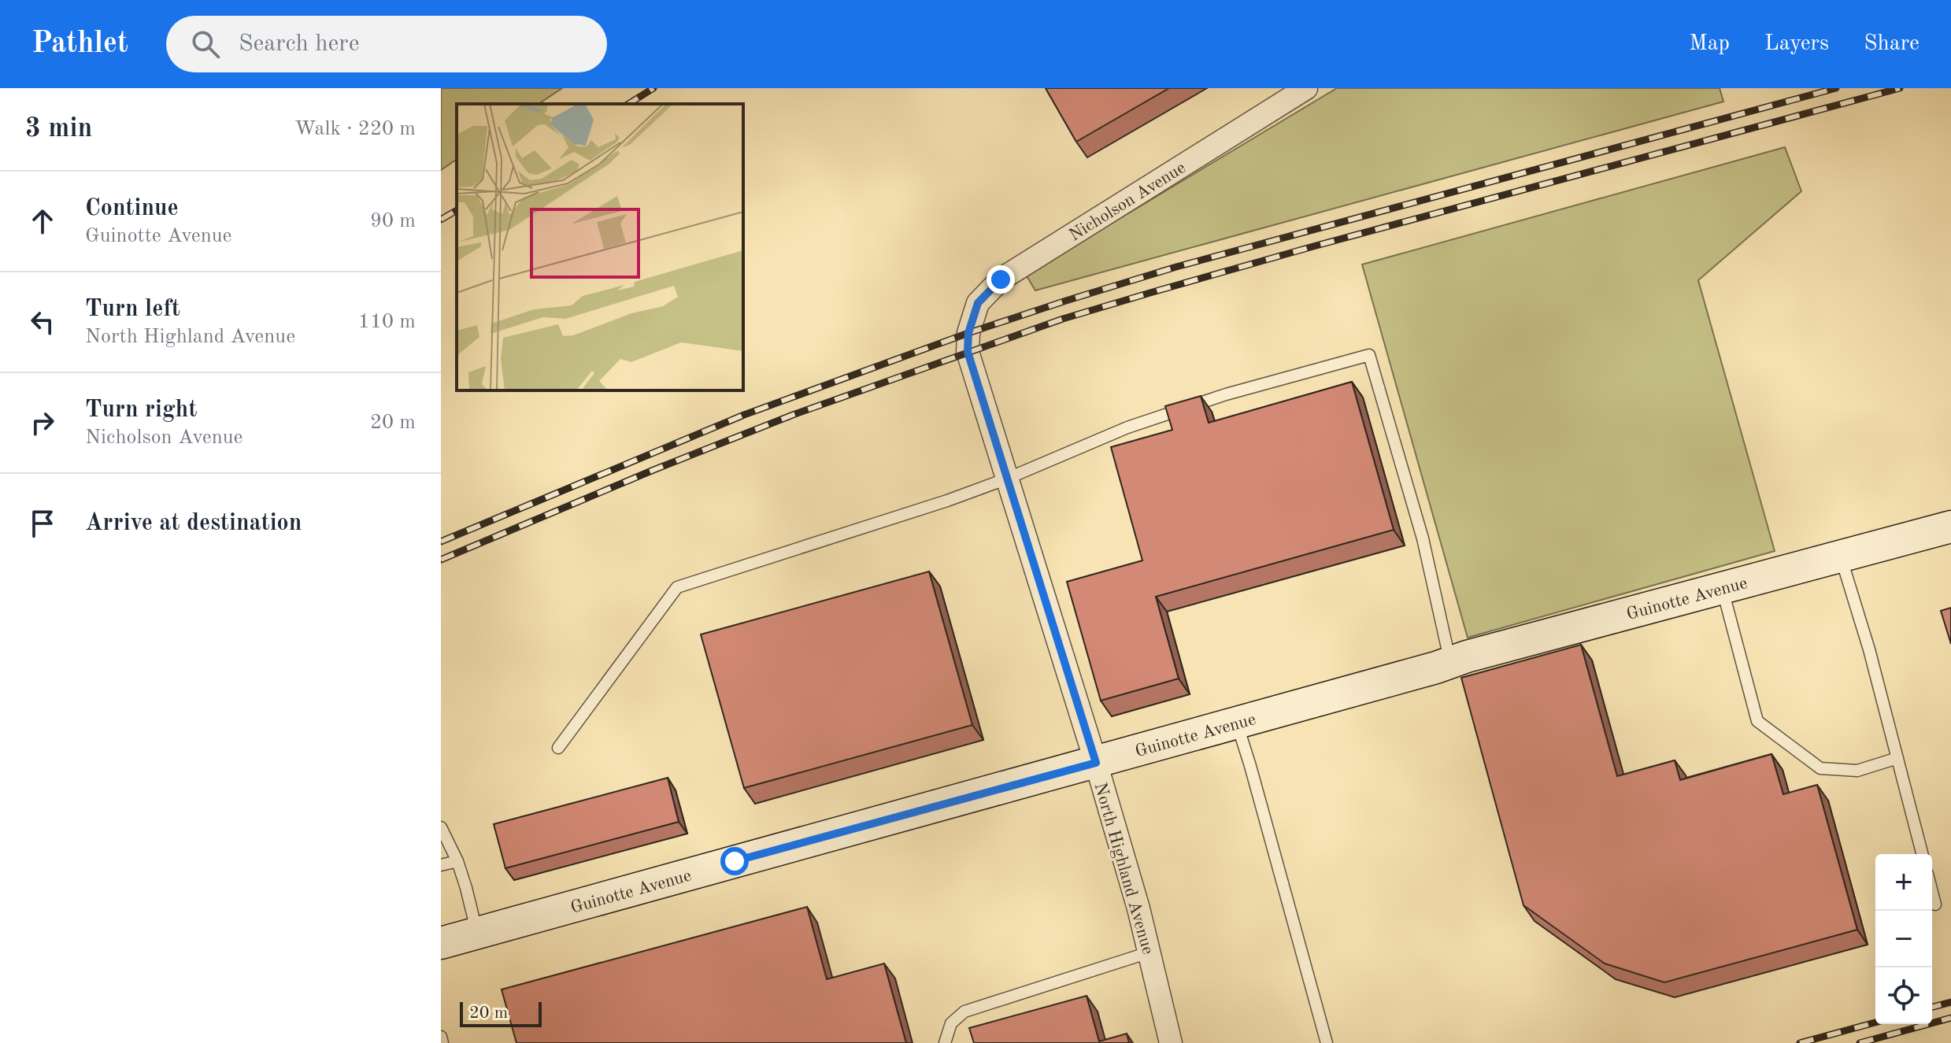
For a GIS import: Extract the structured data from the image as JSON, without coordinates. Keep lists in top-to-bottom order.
{
  "streets": {
    "street": ["Nicholson Avenue", "Guinotte Avenue", "North Highland Avenue"]
  },
  "crossings": [
    ["Nicholson Avenue", "North Highland Avenue"],
    ["Guinotte Avenue", "North Highland Avenue"]
  ],
  "scale_bar": "20 m",
  "page": {
    "header": "Pathlet",
    "search": "Search here",
    "nav": ["Map", "Layers", "Share"],
    "heading": ["3 min", "Walk · 220 m"],
    "list": [
      ["Continue", "Guinotte Avenue", "90 m"],
      ["Turn left", "North Highland Avenue", "110 m"],
      ["Turn right", "Nicholson Avenue", "20 m"],
      "Arrive at destination"
    ],
    "map_buttons": ["+", "−"],
    "scale": "20 m"
  }
}
